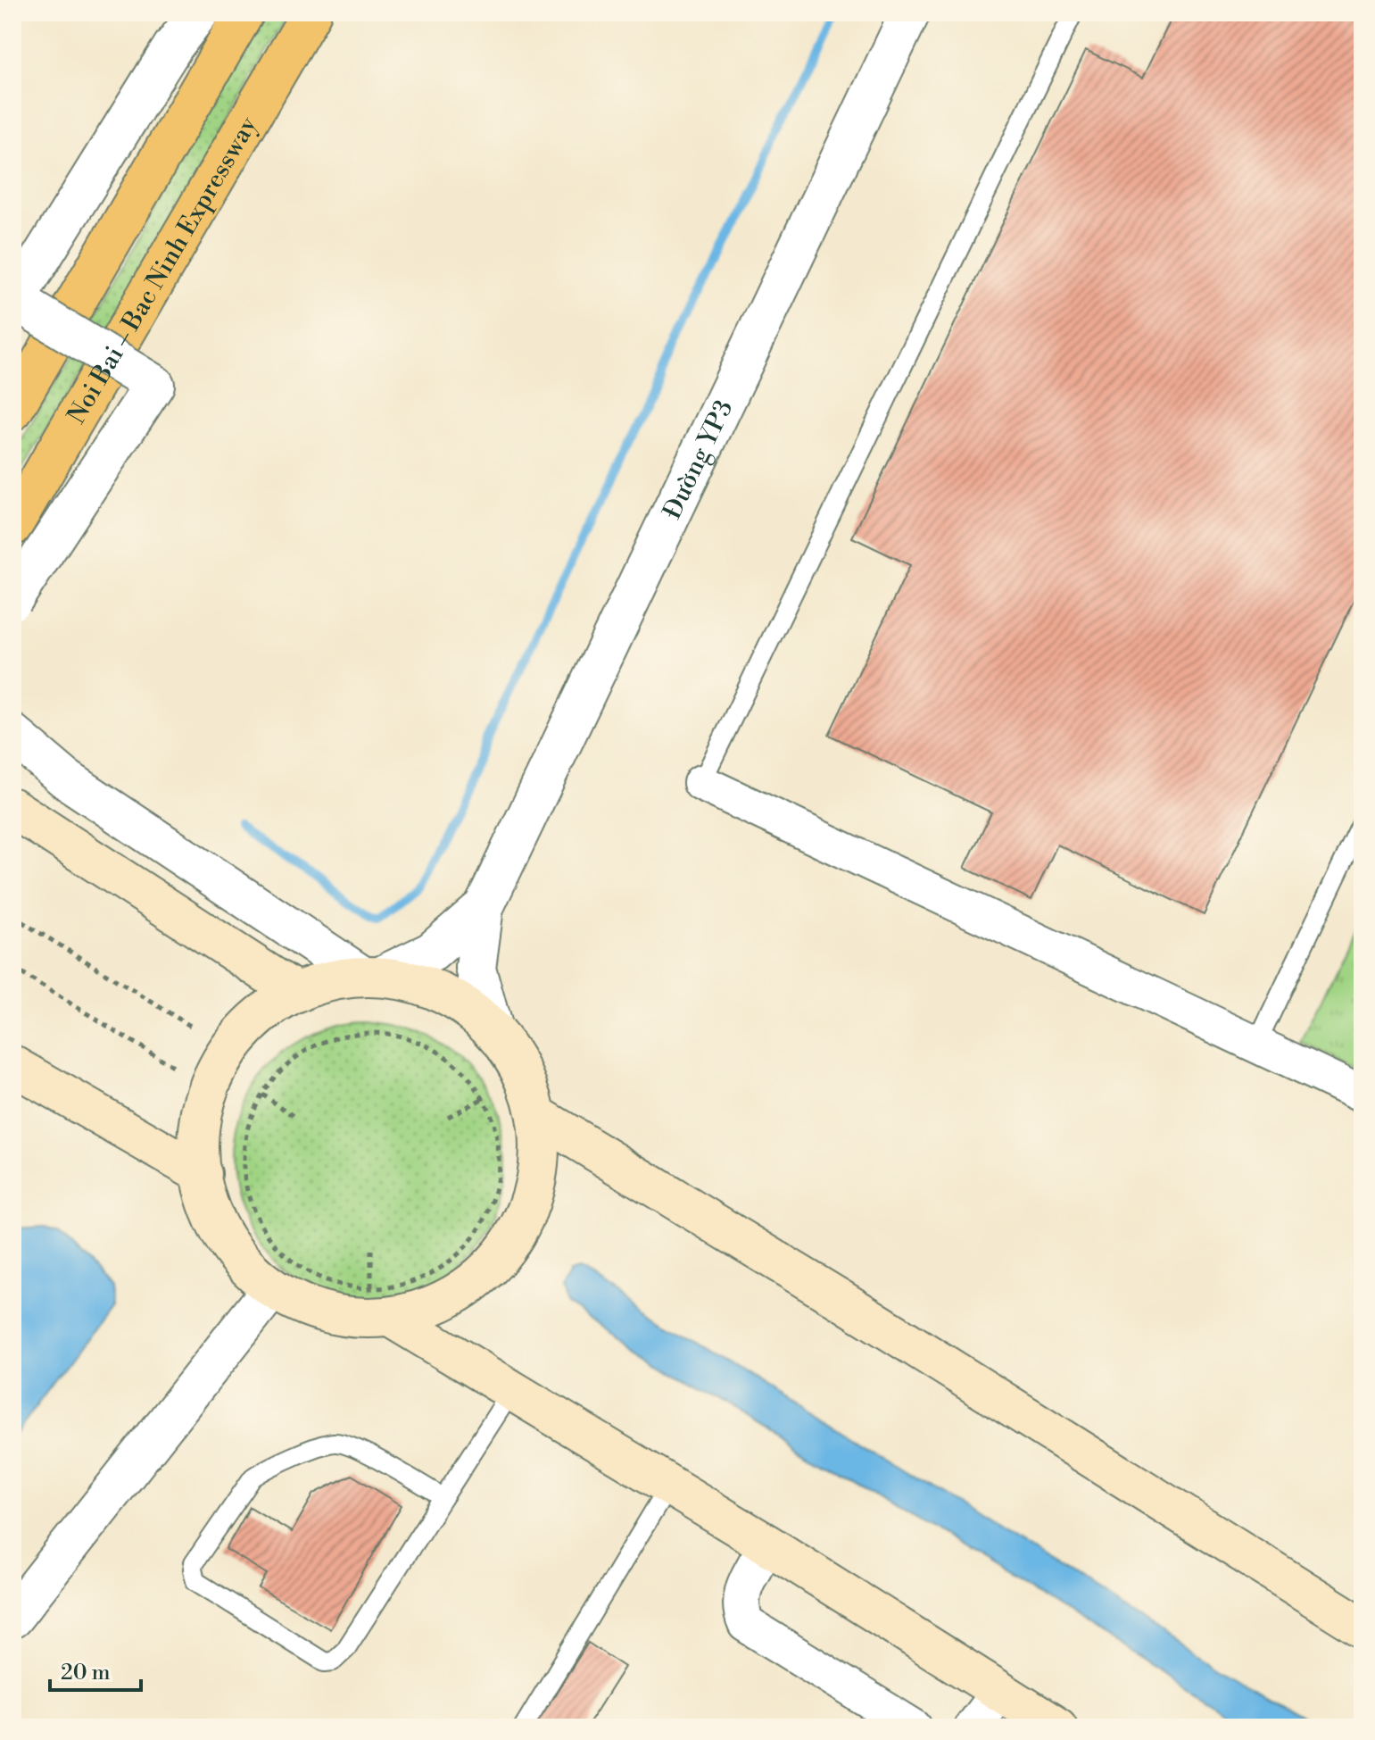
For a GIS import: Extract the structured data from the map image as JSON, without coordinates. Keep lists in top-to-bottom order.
{
  "streets": {
    "highway": ["Noi Bai – Bac Ninh Expressway"],
    "street": ["Đường YP3"]
  },
  "scale_bar": "20 m"
}
